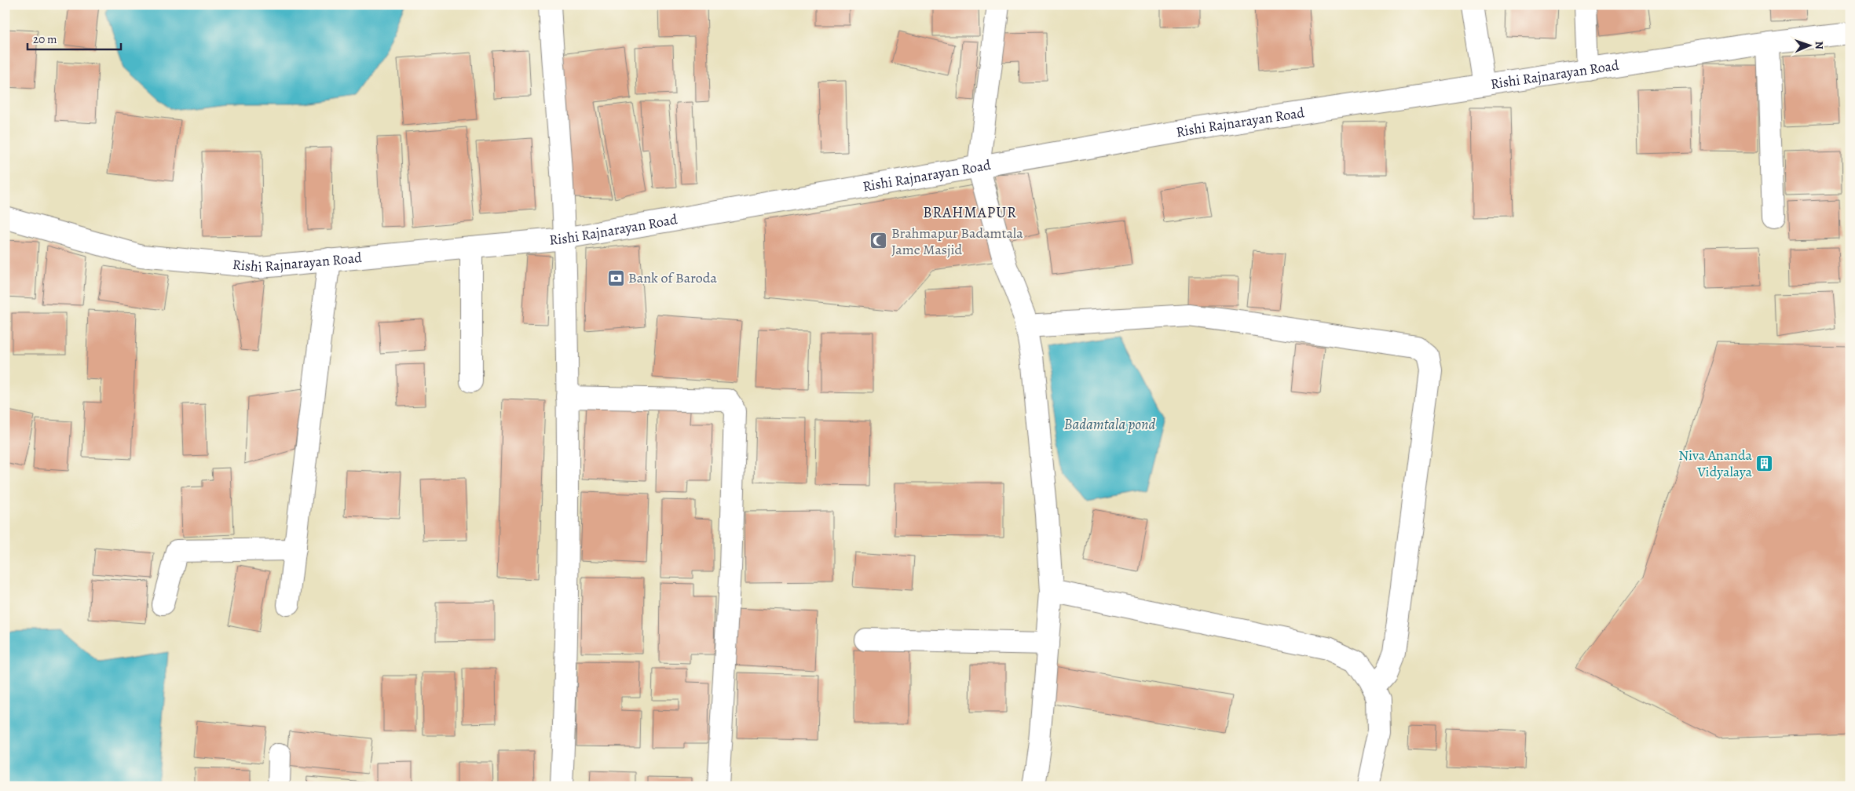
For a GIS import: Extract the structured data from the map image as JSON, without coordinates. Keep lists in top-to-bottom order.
{
  "streets": {
    "street": ["Rishi Rajnarayan Road"]
  },
  "districts": ["BRAHMAPUR"],
  "water": ["Badamtala pond"],
  "places": {
    "mosque": ["Brahmapur Badamtala Jame Masjid"],
    "bank": ["Bank of Baroda"],
    "building": ["Niva Ananda Vidyalaya"]
  },
  "scale_bar": "20 m",
  "north": "right"
}
